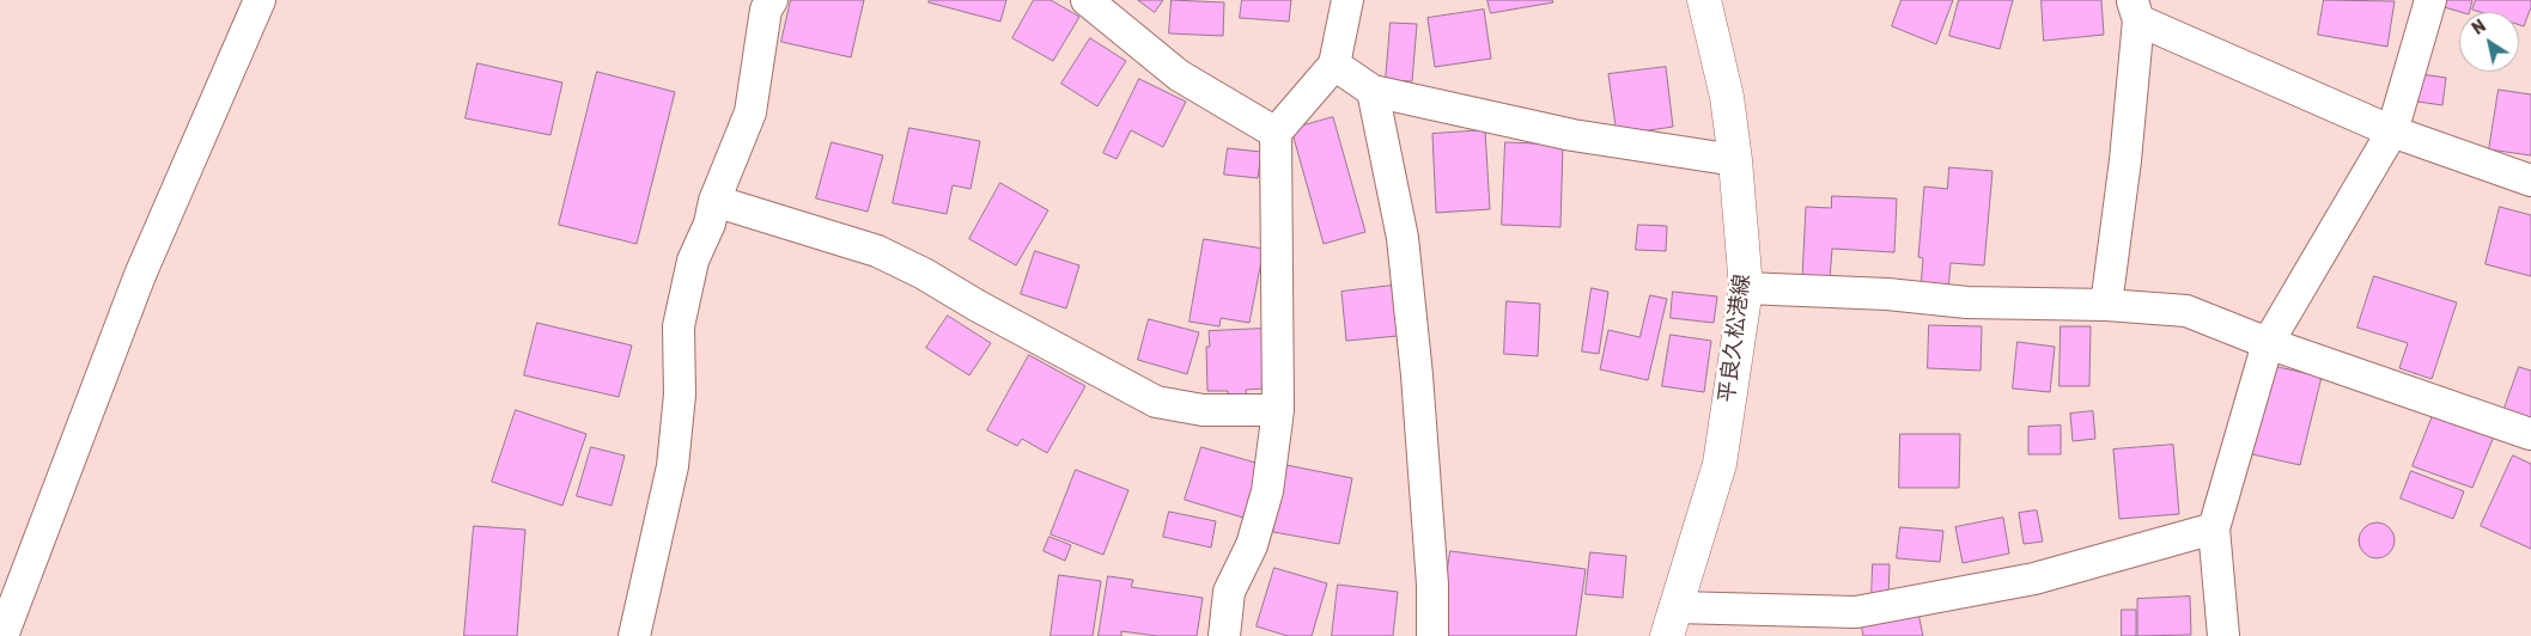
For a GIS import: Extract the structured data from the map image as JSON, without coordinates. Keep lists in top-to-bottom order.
{
  "streets": {
    "main road": ["平良久松港線"]
  },
  "north": "top left"
}
